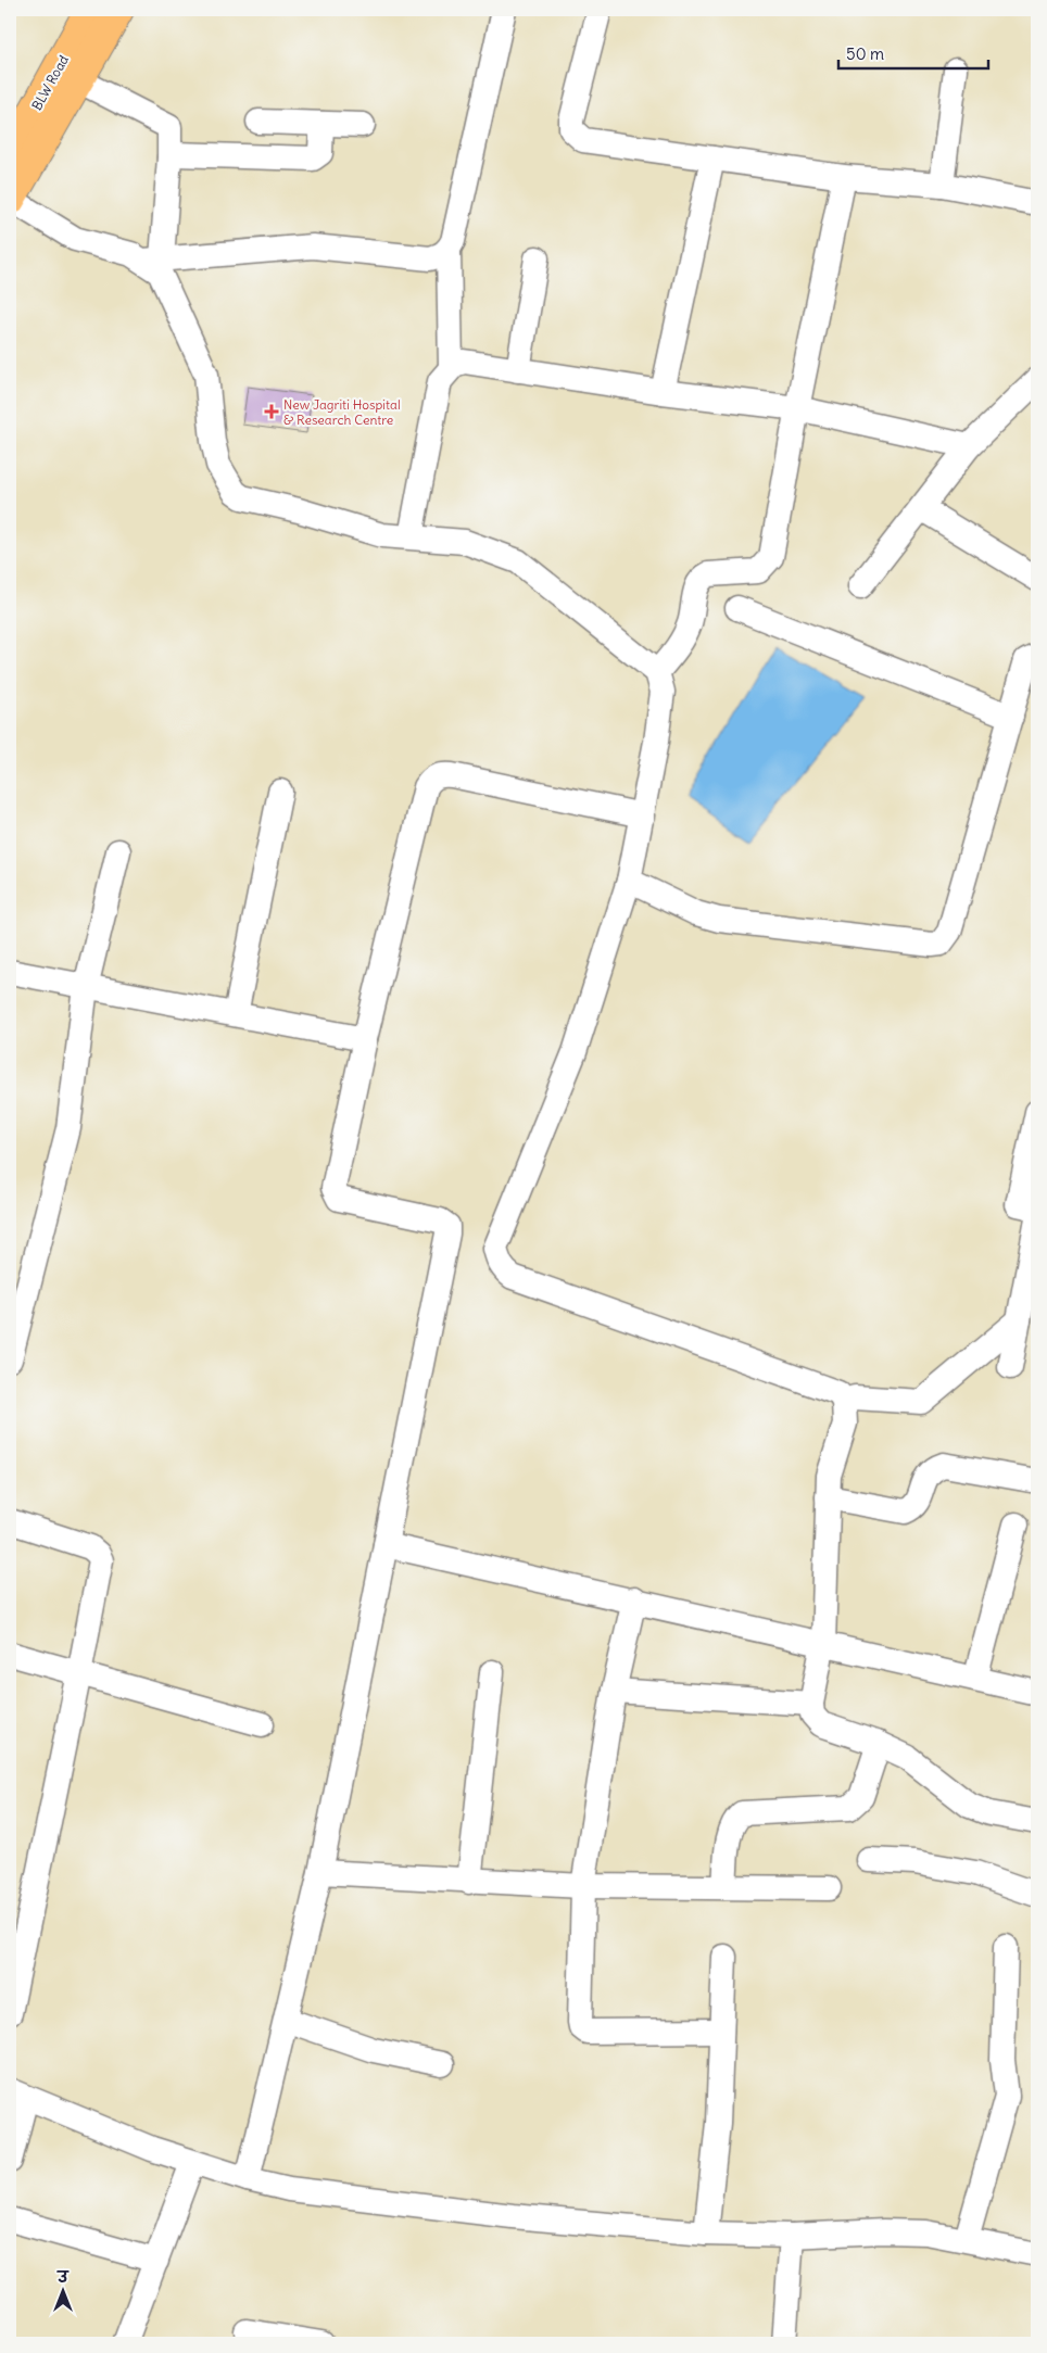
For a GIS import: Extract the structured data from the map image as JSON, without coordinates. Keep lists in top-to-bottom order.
{
  "streets": {
    "main road": ["BLW Road"]
  },
  "places": {
    "health": ["New Jagriti Hospital & Research Centre"]
  },
  "scale_bar": "50 m",
  "north": "top"
}
